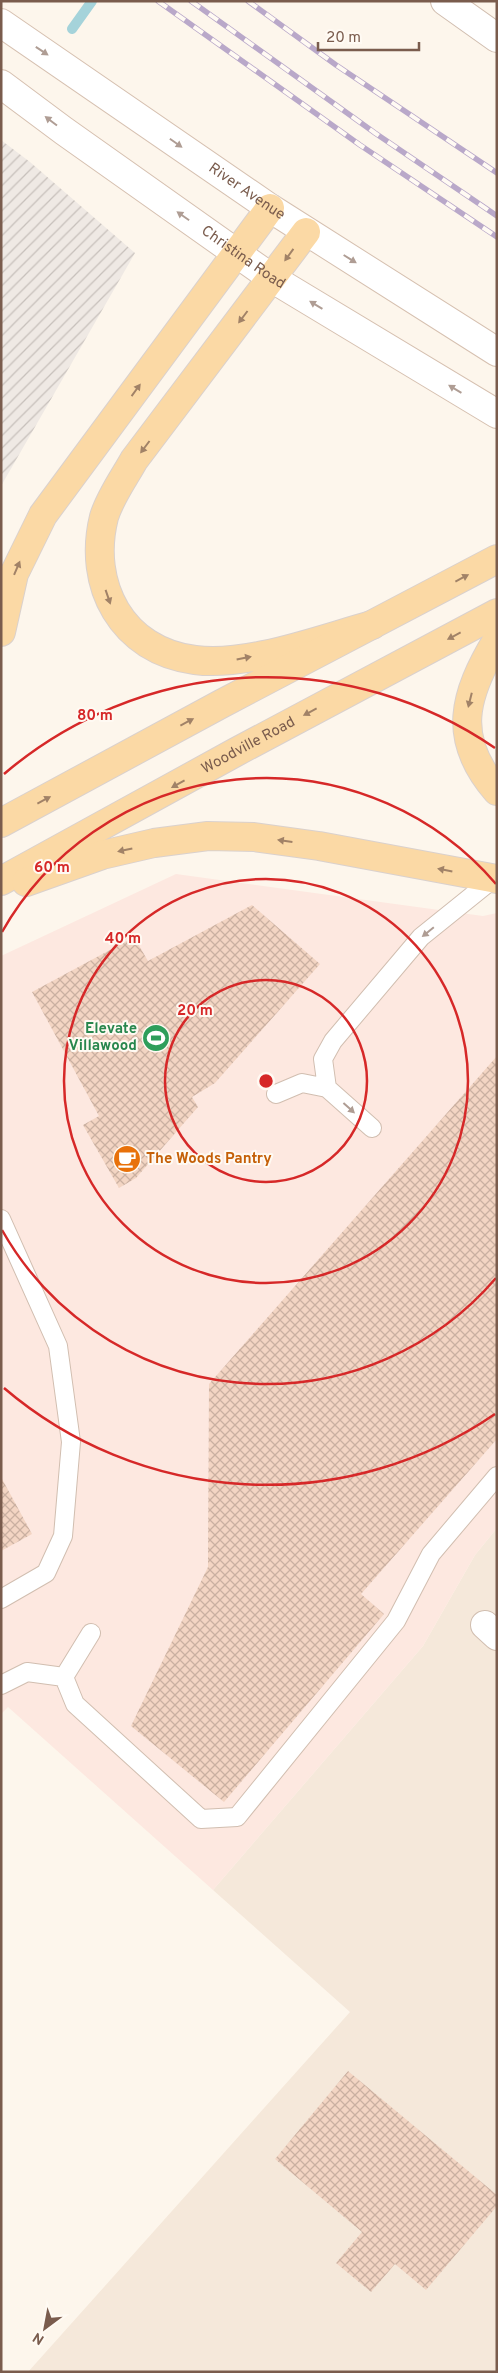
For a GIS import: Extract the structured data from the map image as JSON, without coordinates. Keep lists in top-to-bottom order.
{
  "streets": {
    "main road": ["River Avenue", "Christina Road", "Woodville Road"]
  },
  "one_way": ["River Avenue", "Christina Road"],
  "places": {
    "sports": ["Elevate Villawood"],
    "cafe": ["The Woods Pantry"]
  },
  "scale_bar": "20 m",
  "north": "bottom left",
  "rings": [
    "80 m",
    "60 m",
    "40 m",
    "20 m"
  ]
}
